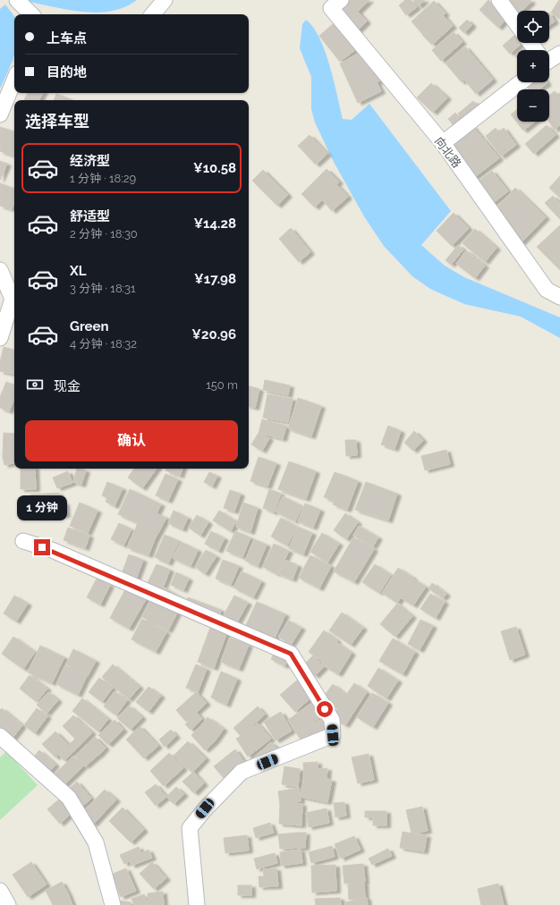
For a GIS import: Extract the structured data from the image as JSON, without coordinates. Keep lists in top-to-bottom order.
{
  "streets": {
    "street": ["向北路"]
  },
  "page": {
    "map_buttons": ["+", "−"],
    "banner": ["上车点", "目的地"],
    "heading": "选择车型",
    "list": [
      {
        "name": "经济型",
        "note": "1 分钟 · 18:29",
        "value": "¥10.58"
      },
      {
        "name": "舒适型",
        "note": "2 分钟 · 18:30",
        "value": "¥14.28"
      },
      {
        "name": "XL",
        "note": "3 分钟 · 18:31",
        "value": "¥17.98"
      },
      {
        "name": "Green",
        "note": "4 分钟 · 18:32",
        "value": "¥20.96"
      }
    ],
    "pay": ["现金", "150 m"],
    "buttons": "确认",
    "bubble": "1 分钟"
  }
}
